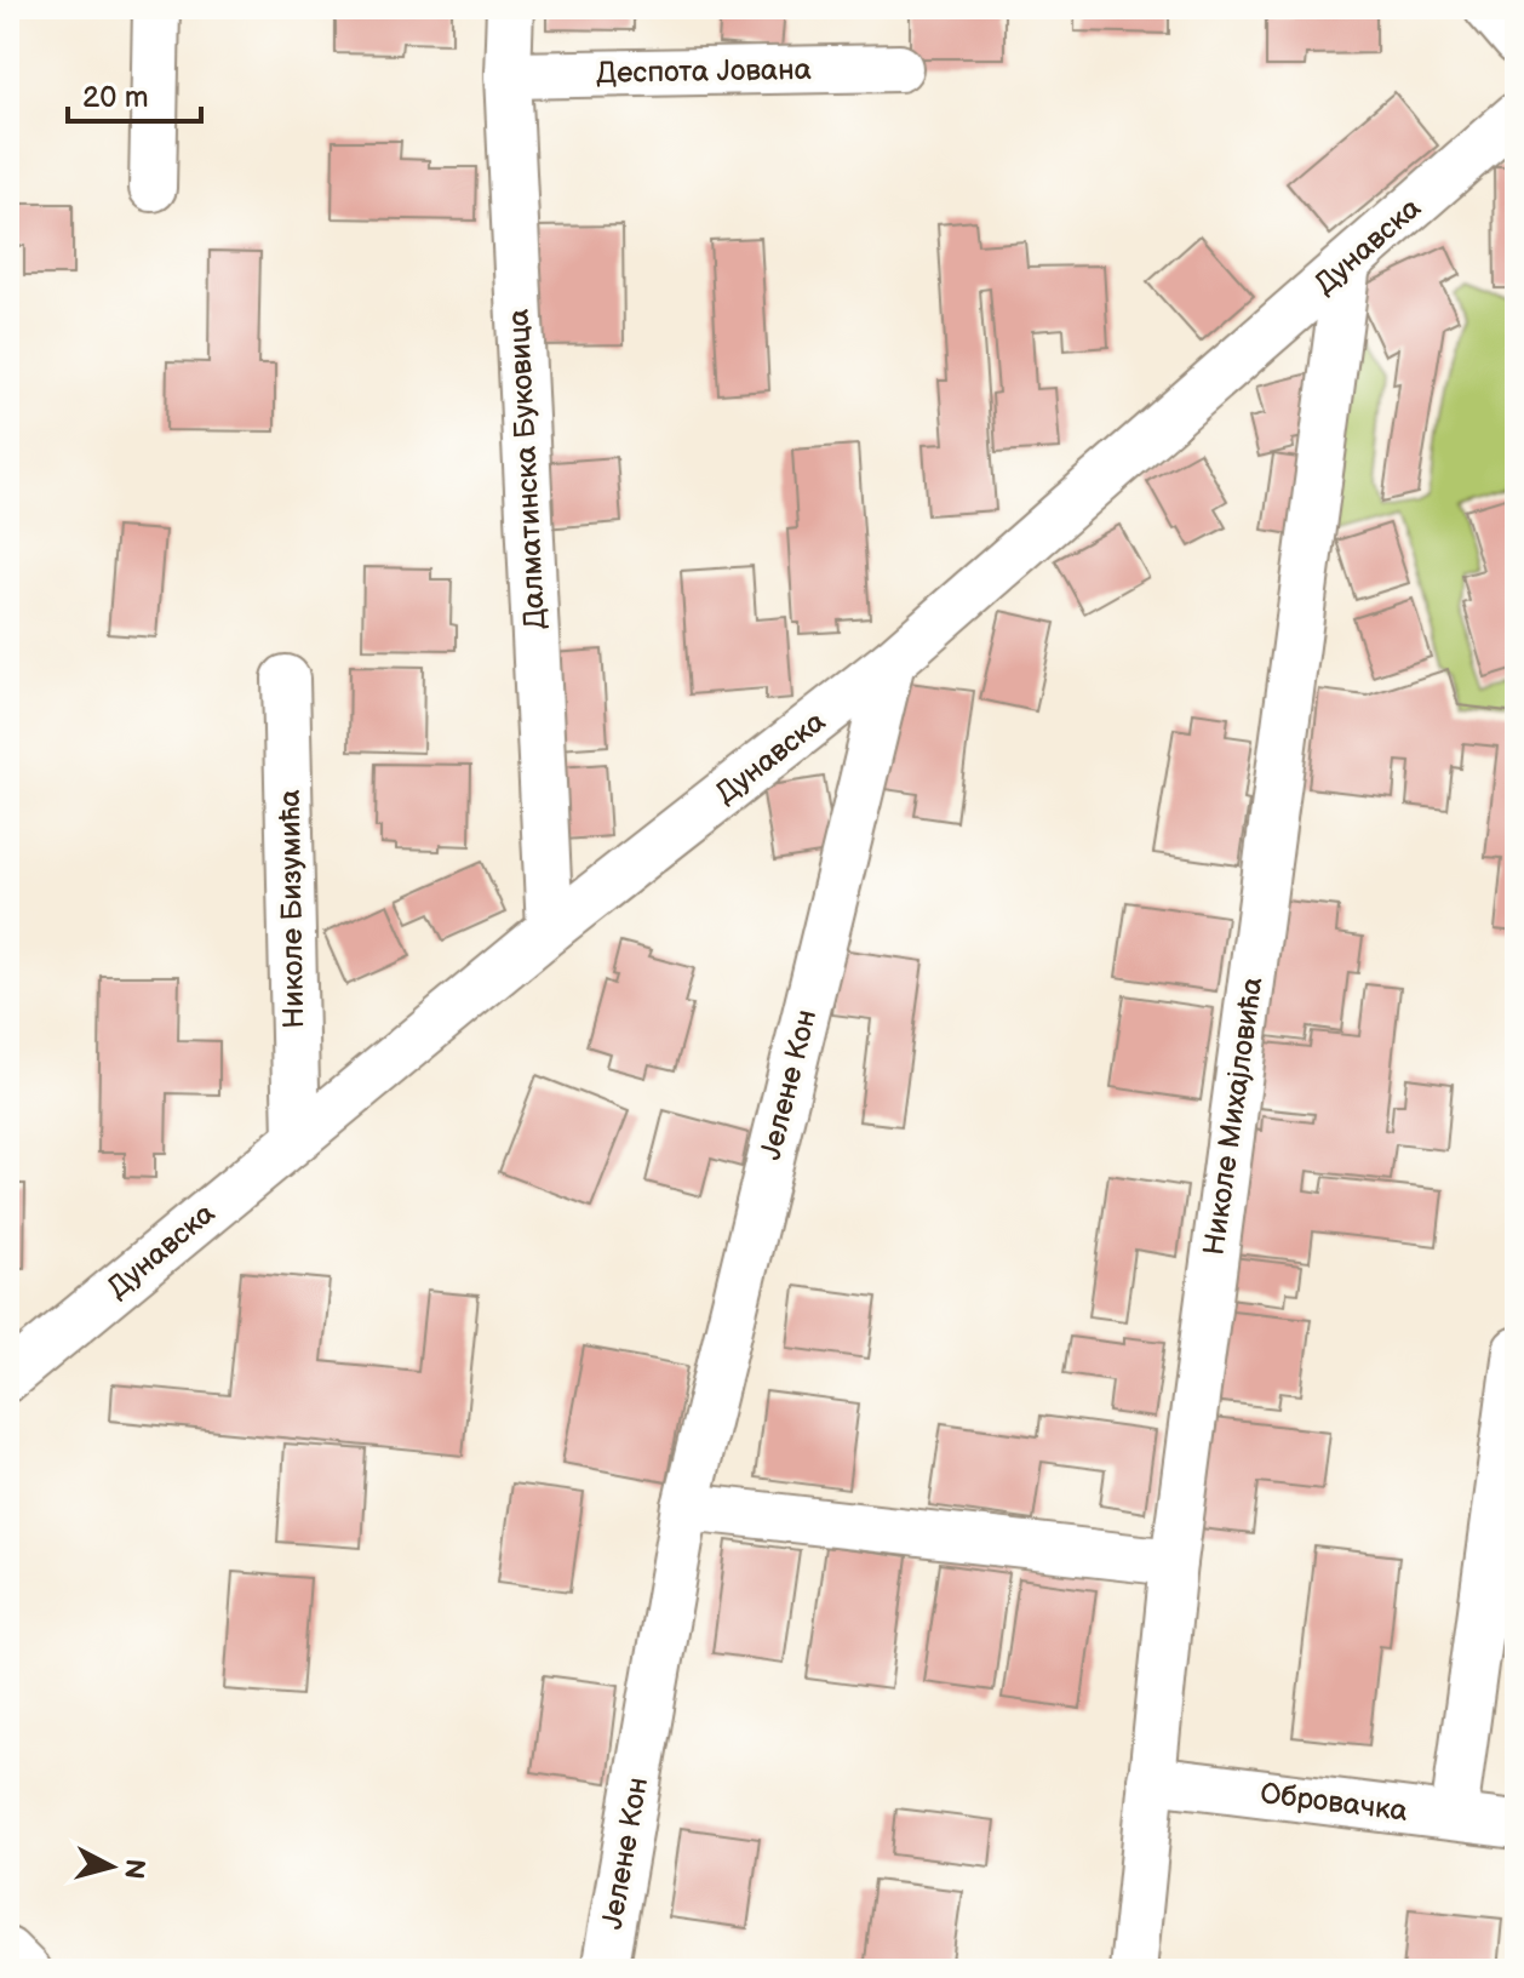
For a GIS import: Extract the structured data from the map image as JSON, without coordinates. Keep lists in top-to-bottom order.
{
  "streets": {
    "street": [
      "Деспота Јована",
      "Дунавска",
      "Далматинска Буковица",
      "Николе Бизумића",
      "Јелене Кон",
      "Николе Михајловића",
      "Обровачка"
    ]
  },
  "crossings": [
    ["Деспота Јована", "Далматинска Буковица"],
    ["Дунавска", "Далматинска Буковица"],
    ["Дунавска", "Николе Бизумића"],
    ["Дунавска", "Јелене Кон"],
    ["Дунавска", "Николе Михајловића"],
    ["Николе Михајловића", "Обровачка"]
  ],
  "scale_bar": "20 m",
  "north": "right"
}
